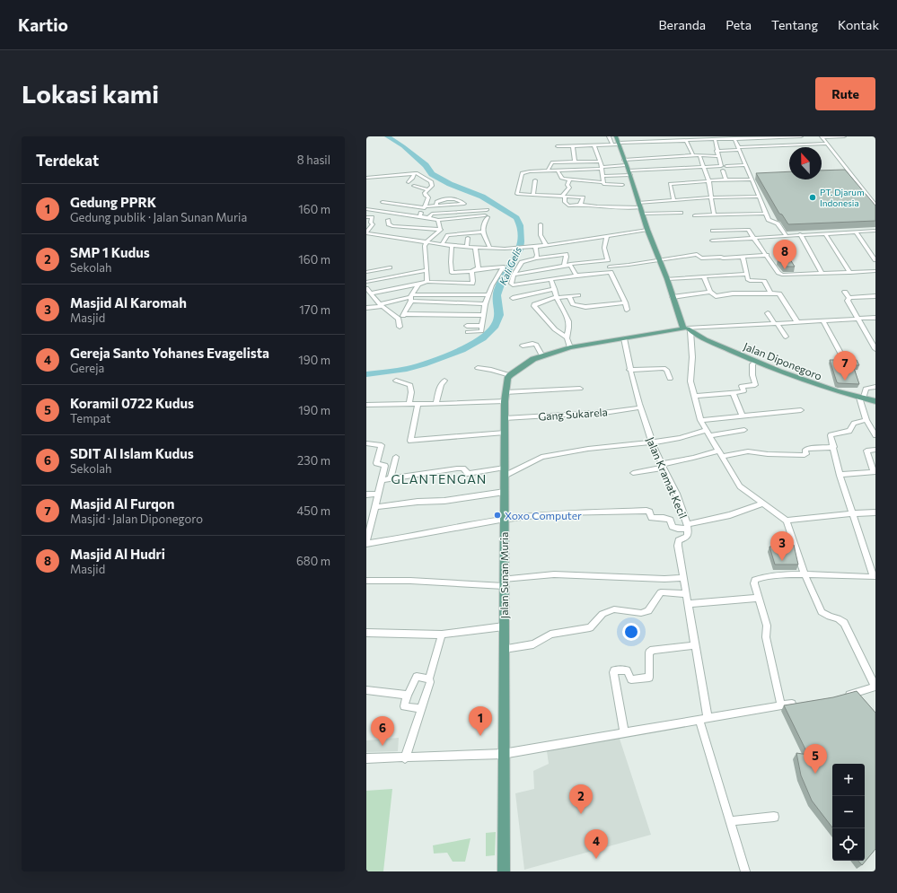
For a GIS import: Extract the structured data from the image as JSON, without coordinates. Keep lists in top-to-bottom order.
{
  "streets": {
    "main road": ["Jalan Diponegoro", "Jalan Sunan Muria"],
    "street": ["Gang Sukarela", "Jalan Kramat Kecil"]
  },
  "crossings": [
    ["Gang Sukarela", "Jalan Kramat Kecil"],
    ["Gang Sukarela", "Jalan Sunan Muria"]
  ],
  "districts": ["GLANTENGAN"],
  "water": ["Kali Gelis"],
  "places": ["PT. Djarum Indonesia", "Xoxo Computer"],
  "north": "top",
  "page": {
    "header": "Kartio",
    "nav": [
      "Beranda",
      "Peta",
      "Tentang",
      "Kontak"
    ],
    "buttons": "Rute",
    "title": "Lokasi kami",
    "heading": ["Terdekat", "8 hasil"],
    "list": [
      {
        "mark": "1",
        "name": "Gedung PPRK",
        "note": "Gedung publik · Jalan Sunan Muria",
        "value": "160 m"
      },
      {
        "mark": "2",
        "name": "SMP 1 Kudus",
        "note": "Sekolah",
        "value": "160 m"
      },
      {
        "mark": "3",
        "name": "Masjid Al Karomah",
        "note": "Masjid",
        "value": "170 m"
      },
      {
        "mark": "4",
        "name": "Gereja Santo Yohanes Evagelista",
        "note": "Gereja",
        "value": "190 m"
      },
      {
        "mark": "5",
        "name": "Koramil 0722 Kudus",
        "note": "Tempat",
        "value": "190 m"
      },
      {
        "mark": "6",
        "name": "SDIT Al Islam Kudus",
        "note": "Sekolah",
        "value": "230 m"
      },
      {
        "mark": "7",
        "name": "Masjid Al Furqon",
        "note": "Masjid · Jalan Diponegoro",
        "value": "450 m"
      },
      {
        "mark": "8",
        "name": "Masjid Al Hudri",
        "note": "Masjid",
        "value": "680 m"
      }
    ],
    "pins": [
      "8",
      "7",
      "3",
      "1",
      "6",
      "5",
      "2",
      "4"
    ],
    "map_buttons": ["+", "−"]
  }
}
